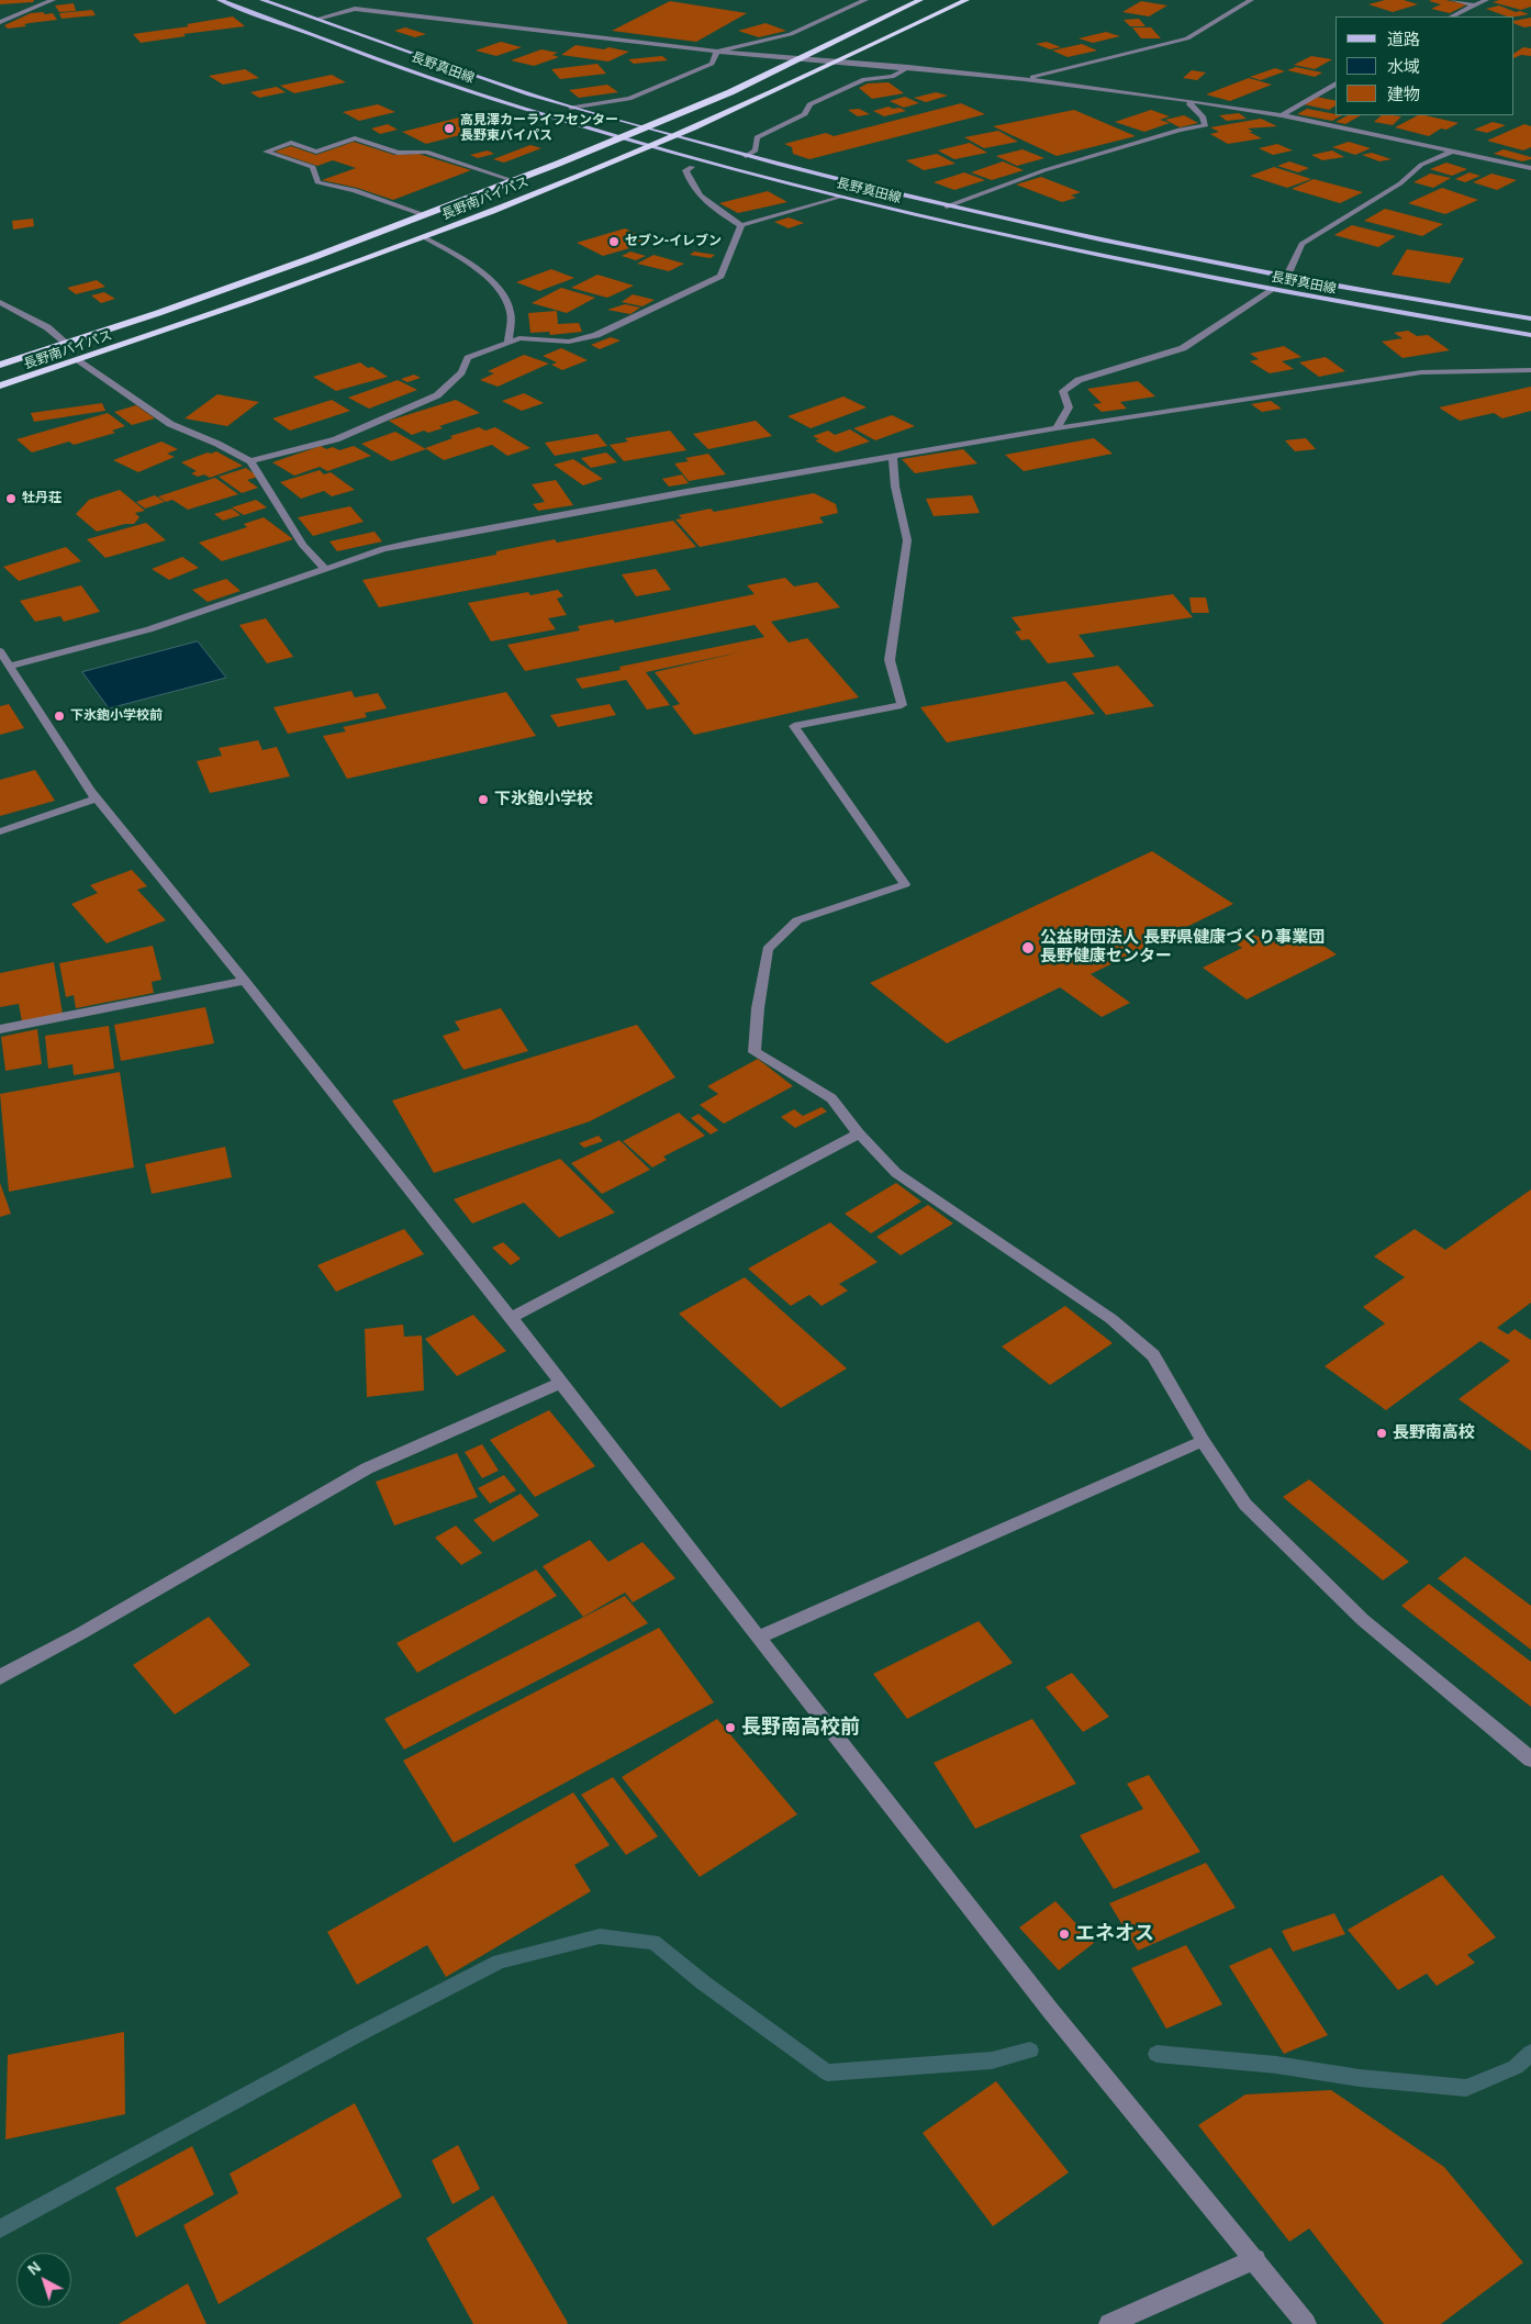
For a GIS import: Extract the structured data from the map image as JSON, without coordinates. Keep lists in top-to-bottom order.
{
  "streets": {
    "highway": ["長野南バイパス"],
    "main road": ["長野真田線"]
  },
  "crossings": [
    ["長野真田線", "長野南バイパス"]
  ],
  "places": [
    "高見澤カーライフセンター 長野東バイパス",
    "セブン-イレブン",
    "牡丹荘",
    "下氷鉋小学校前",
    "下氷鉋小学校",
    "公益財団法人 長野県健康づくり事業団 長野健康センター",
    "長野南高校",
    "長野南高校前",
    "エネオス"
  ],
  "legend": ["道路", "水域", "建物"],
  "north": "top left"
}
